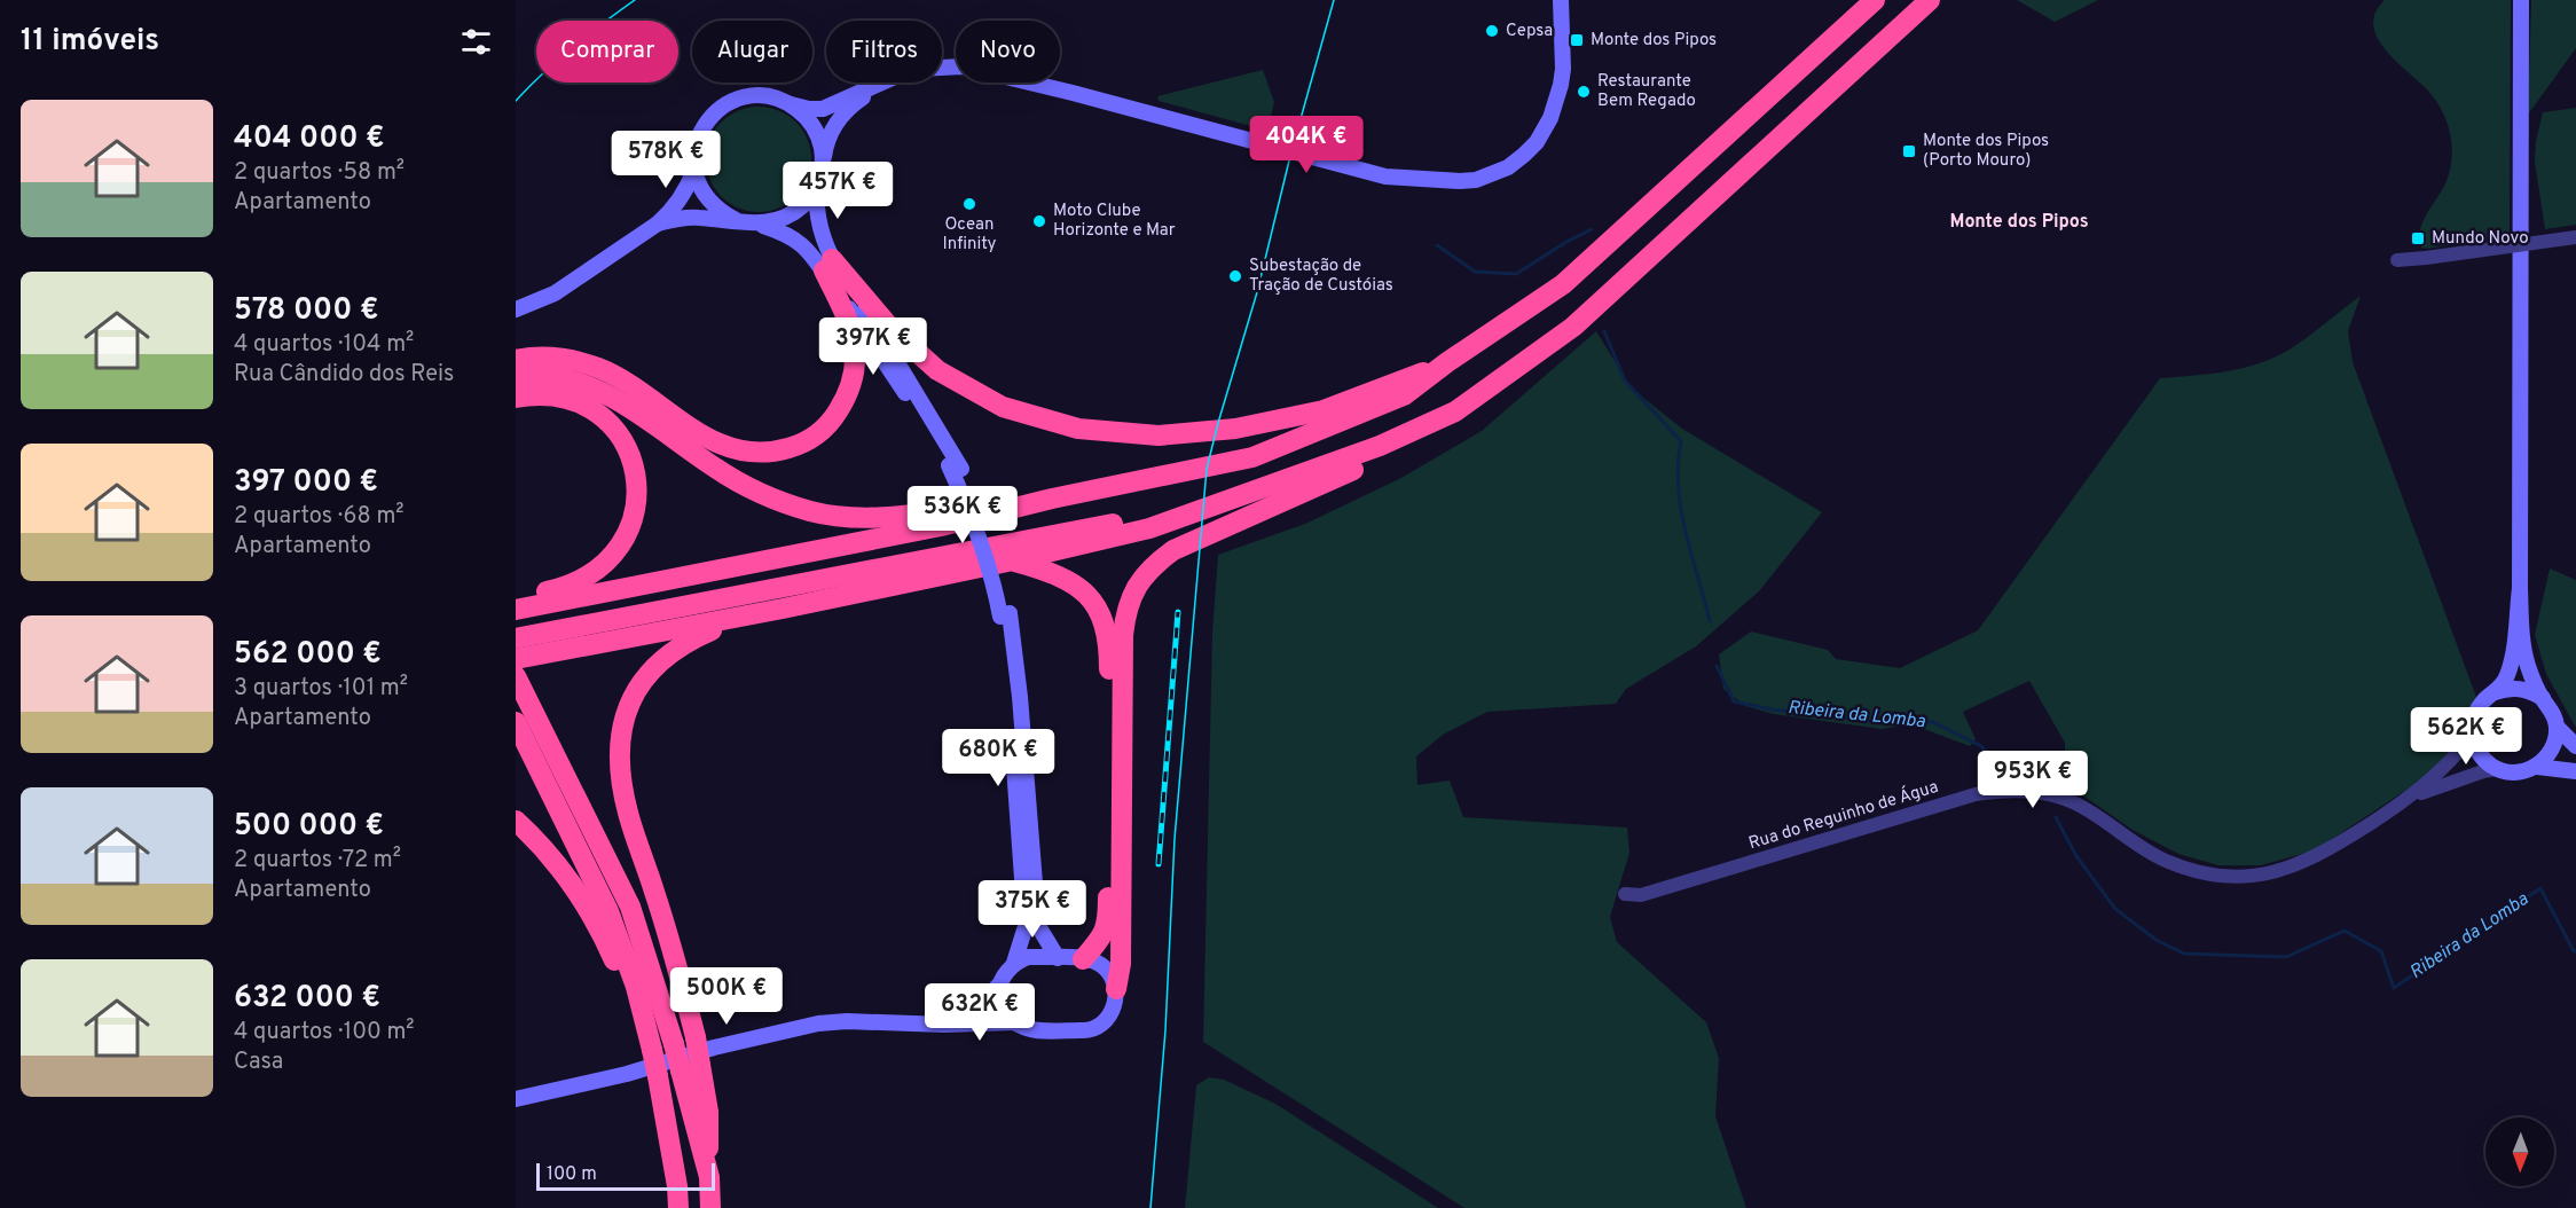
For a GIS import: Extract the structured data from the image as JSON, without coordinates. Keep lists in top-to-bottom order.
{
  "streets": {
    "street": ["Rua do Reguinho de Água"]
  },
  "districts": ["Monte dos Pipos"],
  "water": ["Ribeira da Lomba"],
  "places": {
    "other": [
      "Cepsa",
      "Restaurante Bem Regado",
      "Ocean Infinity",
      "Moto Clube Horizonte e Mar",
      "Subestação de Tração de Custóias"
    ],
    "transit": ["Monte dos Pipos", "Monte dos Pipos (Porto Mouro)", "Mundo Novo"]
  },
  "scale_bar": "100 m",
  "north": "bottom",
  "page": {
    "heading": "11 imóveis",
    "chip": [
      "Comprar",
      "Alugar",
      "Filtros",
      "Novo"
    ],
    "list": [
      {
        "name": "404 000 €",
        "note": "2 quartos · 58 m² · Apartamento"
      },
      {
        "name": "578 000 €",
        "note": "4 quartos · 104 m² · Rua Cândido dos Reis"
      },
      {
        "name": "397 000 €",
        "note": "2 quartos · 68 m² · Apartamento"
      },
      {
        "name": "562 000 €",
        "note": "3 quartos · 101 m² · Apartamento"
      },
      {
        "name": "500 000 €",
        "note": "2 quartos · 72 m² · Apartamento"
      },
      {
        "name": "632 000 €",
        "note": "4 quartos · 100 m² · Casa"
      }
    ],
    "price": [
      "404K €",
      "578K €",
      "457K €",
      "397K €",
      "536K €",
      "562K €",
      "680K €",
      "953K €",
      "375K €",
      "500K €",
      "632K €"
    ],
    "scale": "100 m"
  }
}
